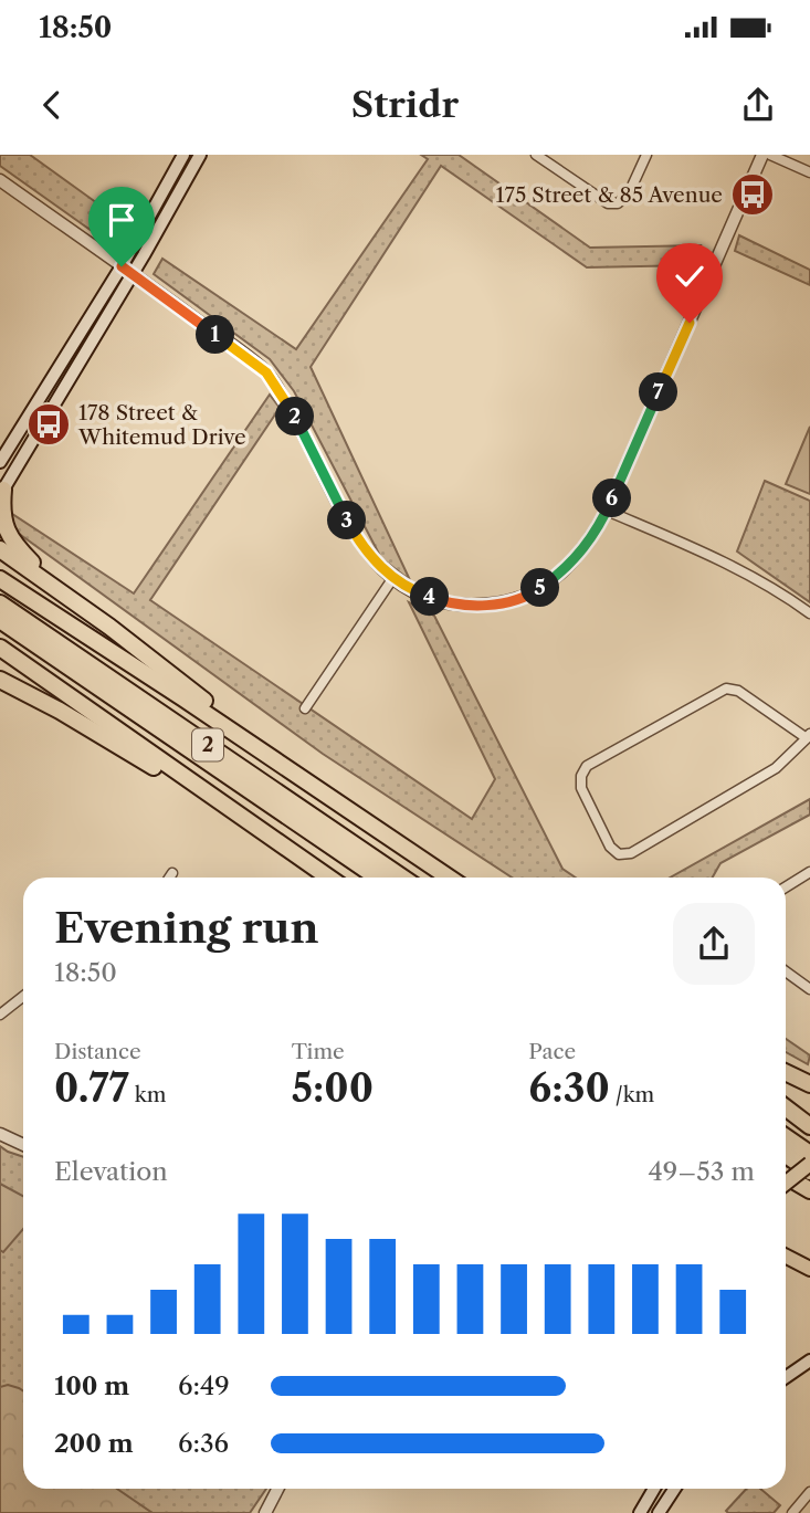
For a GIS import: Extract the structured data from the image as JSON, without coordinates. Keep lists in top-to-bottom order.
{
  "streets": {
    "highway": ["2"]
  },
  "places": {
    "bus stop": ["175 Street & 85 Avenue", "178 Street & Whitemud Drive"]
  },
  "page": {
    "status": "18:50",
    "header": "Stridr",
    "pins": [
      "1",
      "7",
      "2",
      "6",
      "3",
      "5",
      "4"
    ],
    "heading": ["Evening run", "18:50"],
    "stats": [
      ["Distance", "0.77 km"],
      ["Time", "5:00"],
      ["Pace", "6:30 /km"]
    ],
    "chart": ["Elevation", "49–53 m"],
    "list": [
      {
        "name": "100 m",
        "note": "6:49"
      },
      {
        "name": "200 m",
        "note": "6:36"
      }
    ]
  }
}
